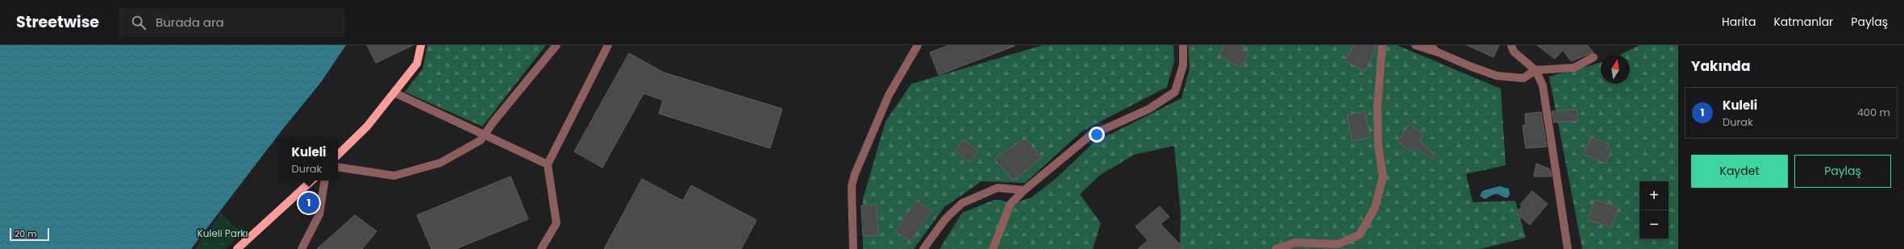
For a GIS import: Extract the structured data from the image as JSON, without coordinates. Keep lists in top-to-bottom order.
{
  "parks": ["Kuleli Parkı"],
  "scale_bar": "20 m",
  "north": "top",
  "page": {
    "header": "Streetwise",
    "search": "Burada ara",
    "nav": ["Harita", "Katmanlar", "Paylaş"],
    "heading": "Yakında",
    "list": [
      {
        "mark": "1",
        "name": "Kuleli",
        "note": "Durak",
        "value": "400 m"
      }
    ],
    "popup": ["Kuleli", "Durak"],
    "buttons": ["Kaydet", "Paylaş"],
    "map_buttons": ["+", "−"],
    "pins": "1",
    "scale": "20 m"
  }
}
